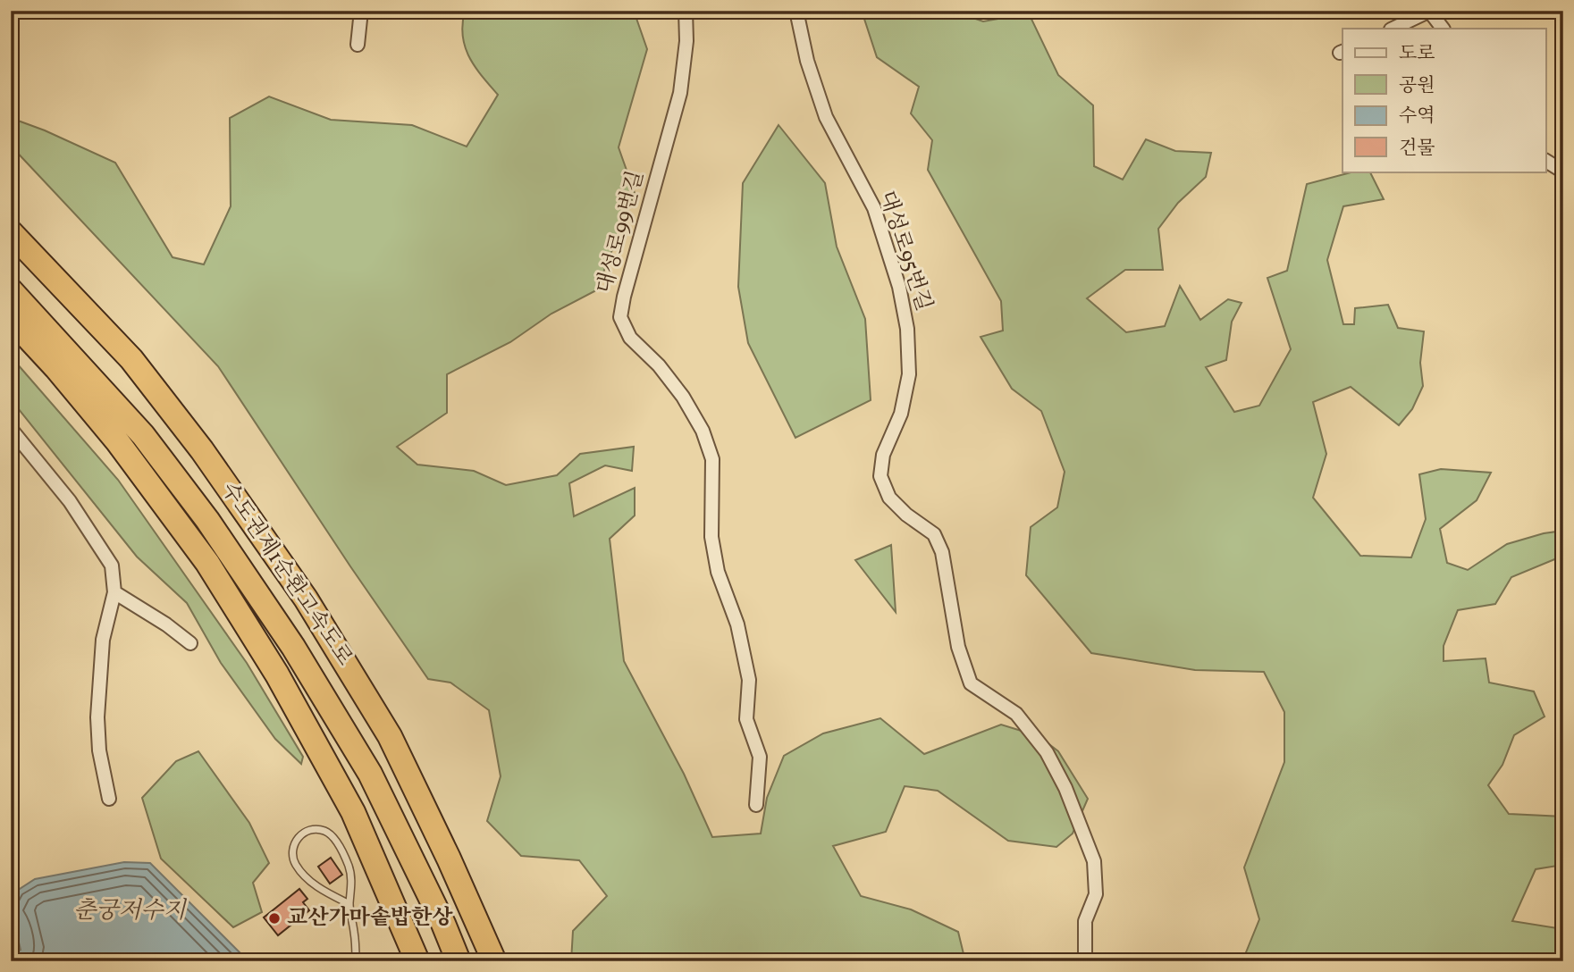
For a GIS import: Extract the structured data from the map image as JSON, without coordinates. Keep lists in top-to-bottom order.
{
  "streets": {
    "highway": ["수도권제1순환고속도로"],
    "street": ["대성로99번길", "대성로95번길"]
  },
  "water": ["춘궁저수지"],
  "places": ["교산가마솥밥한상"],
  "legend": [
    "도로",
    "공원",
    "수역",
    "건물"
  ]
}
